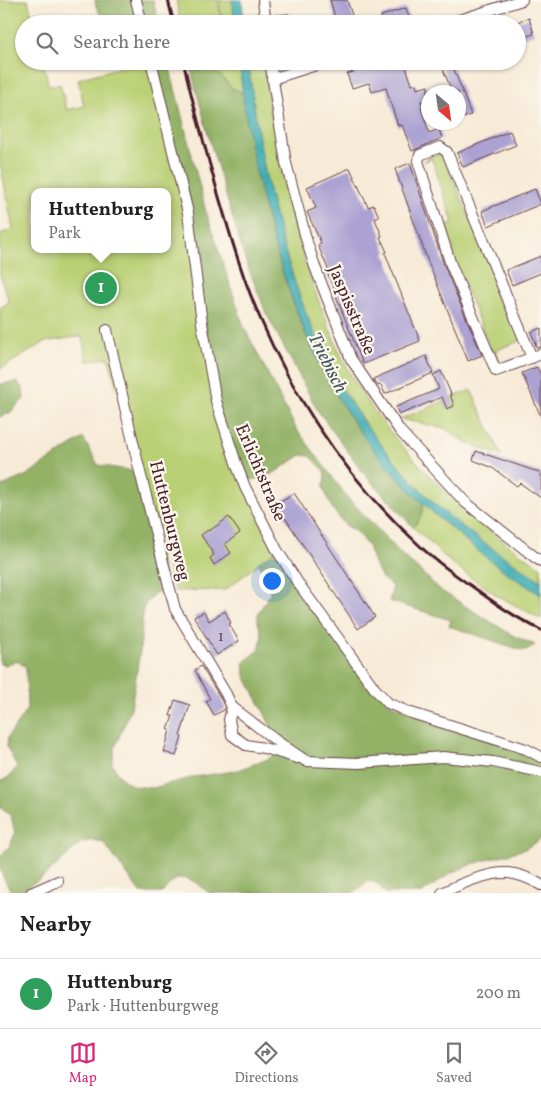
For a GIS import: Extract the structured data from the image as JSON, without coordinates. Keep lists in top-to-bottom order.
{
  "streets": {
    "street": ["Jaspisstraße", "Erlichtstraße", "Huttenburgweg"]
  },
  "water": ["Triebisch"],
  "house_numbers": ["1"],
  "north": "bottom right",
  "page": {
    "search": "Search here",
    "popup": ["Huttenburg", "Park"],
    "pins": "1",
    "heading": "Nearby",
    "list": [
      {
        "mark": "1",
        "name": "Huttenburg",
        "note": "Park · Huttenburgweg",
        "value": "200 m"
      }
    ],
    "nav": ["Map", "Directions", "Saved"]
  }
}
